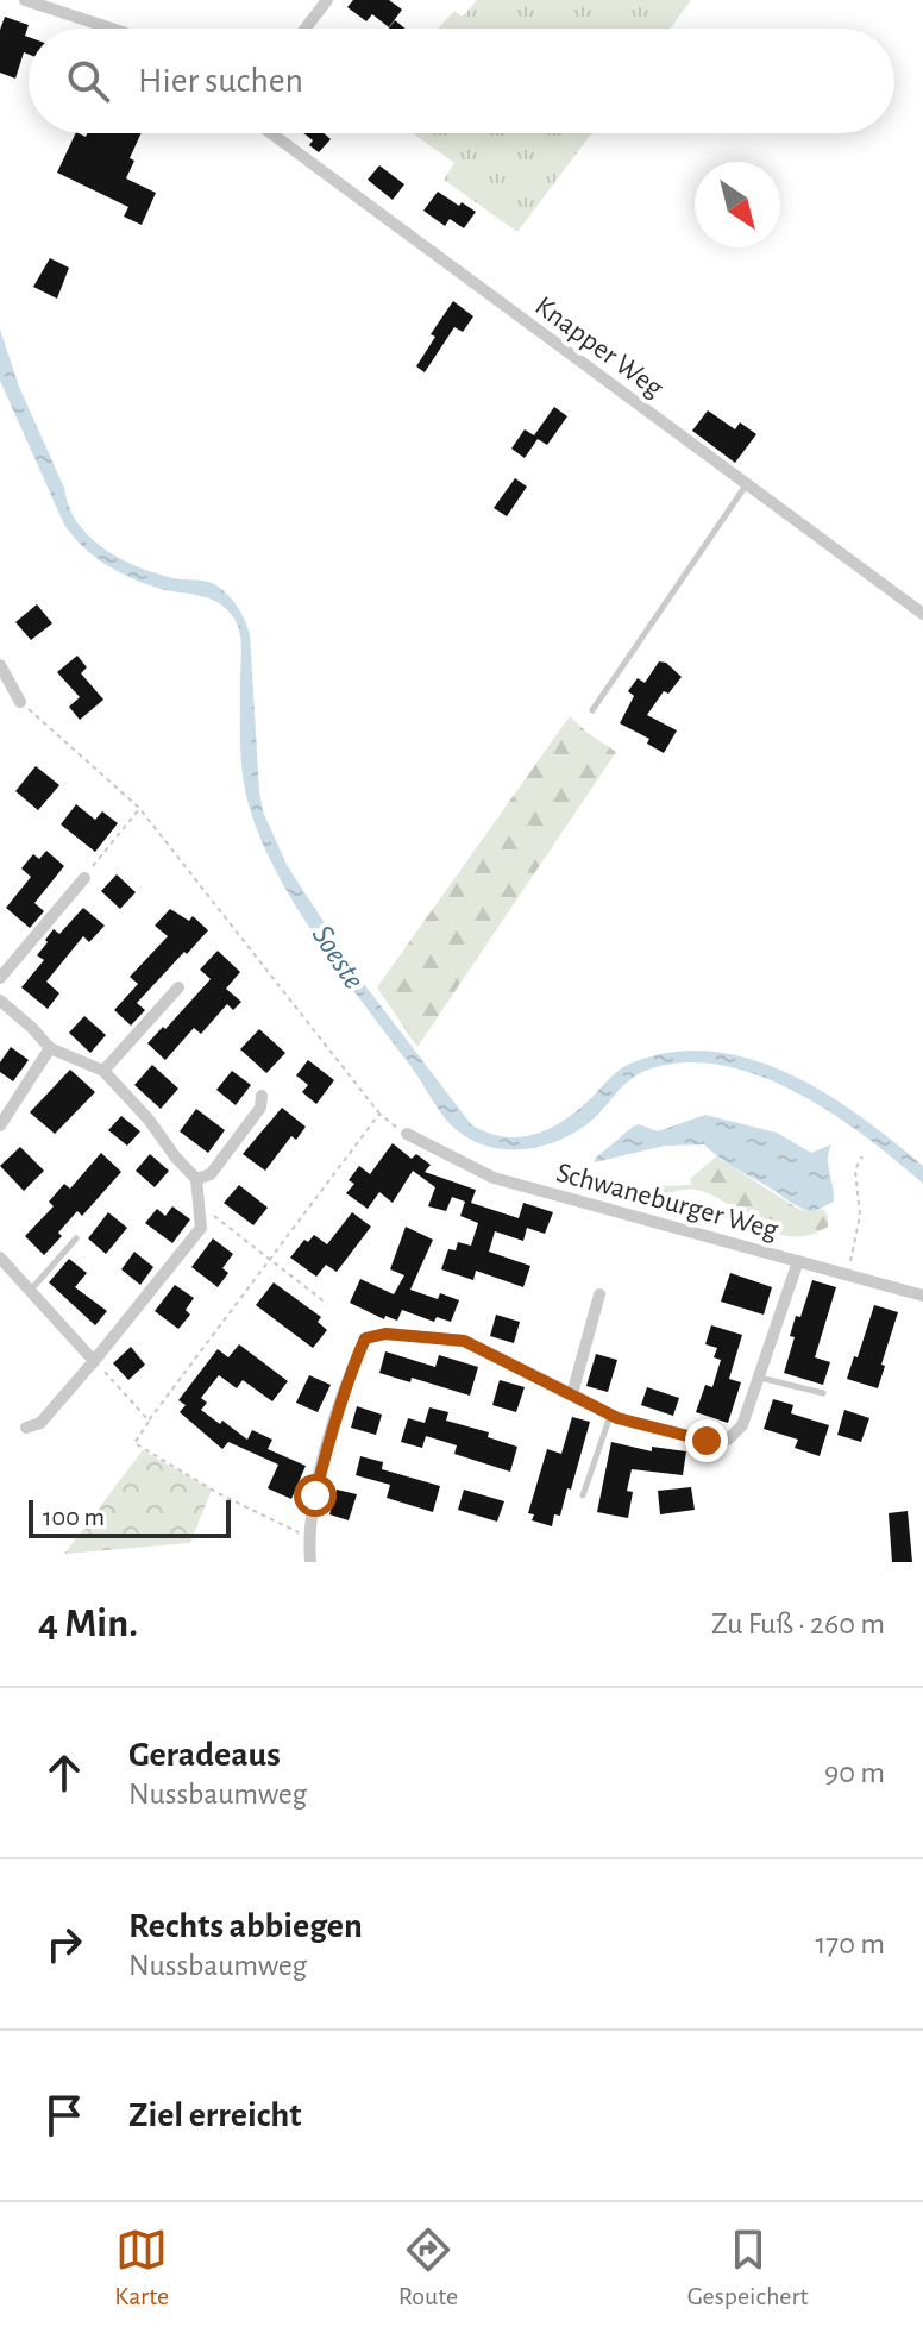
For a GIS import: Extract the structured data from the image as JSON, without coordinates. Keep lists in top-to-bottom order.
{
  "streets": {
    "street": ["Knapper Weg", "Schwaneburger Weg"]
  },
  "water": ["Soeste"],
  "scale_bar": "100 m",
  "north": "bottom right",
  "page": {
    "search": "Hier suchen",
    "scale": "100 m",
    "heading": ["4 Min.", "Zu Fuß · 260 m"],
    "list": [
      ["Geradeaus", "Nussbaumweg", "90 m"],
      ["Rechts abbiegen", "Nussbaumweg", "170 m"],
      "Ziel erreicht"
    ],
    "nav": ["Karte", "Route", "Gespeichert"]
  }
}
